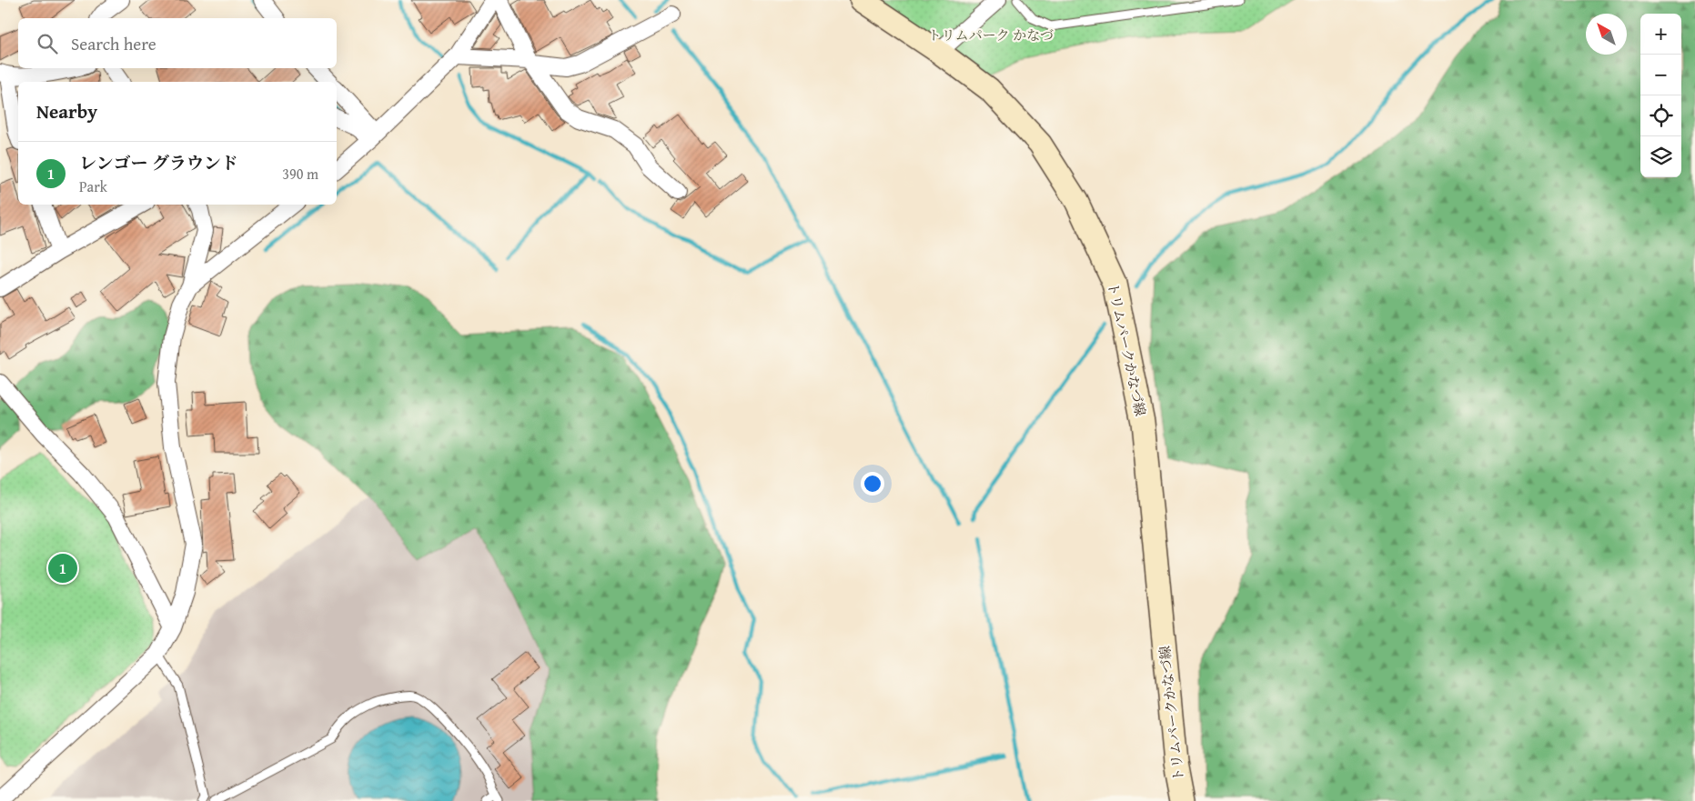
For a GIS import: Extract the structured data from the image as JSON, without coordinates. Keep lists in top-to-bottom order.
{
  "streets": {
    "main road": ["トリムパークかなづ線"]
  },
  "parks": ["トリムパーク かなづ"],
  "north": "top left",
  "page": {
    "map_buttons": ["+", "−"],
    "search": "Search here",
    "heading": "Nearby",
    "list": [
      {
        "mark": "1",
        "name": "レンゴー グラウンド",
        "note": "Park",
        "value": "390 m"
      }
    ],
    "pins": "1"
  }
}
